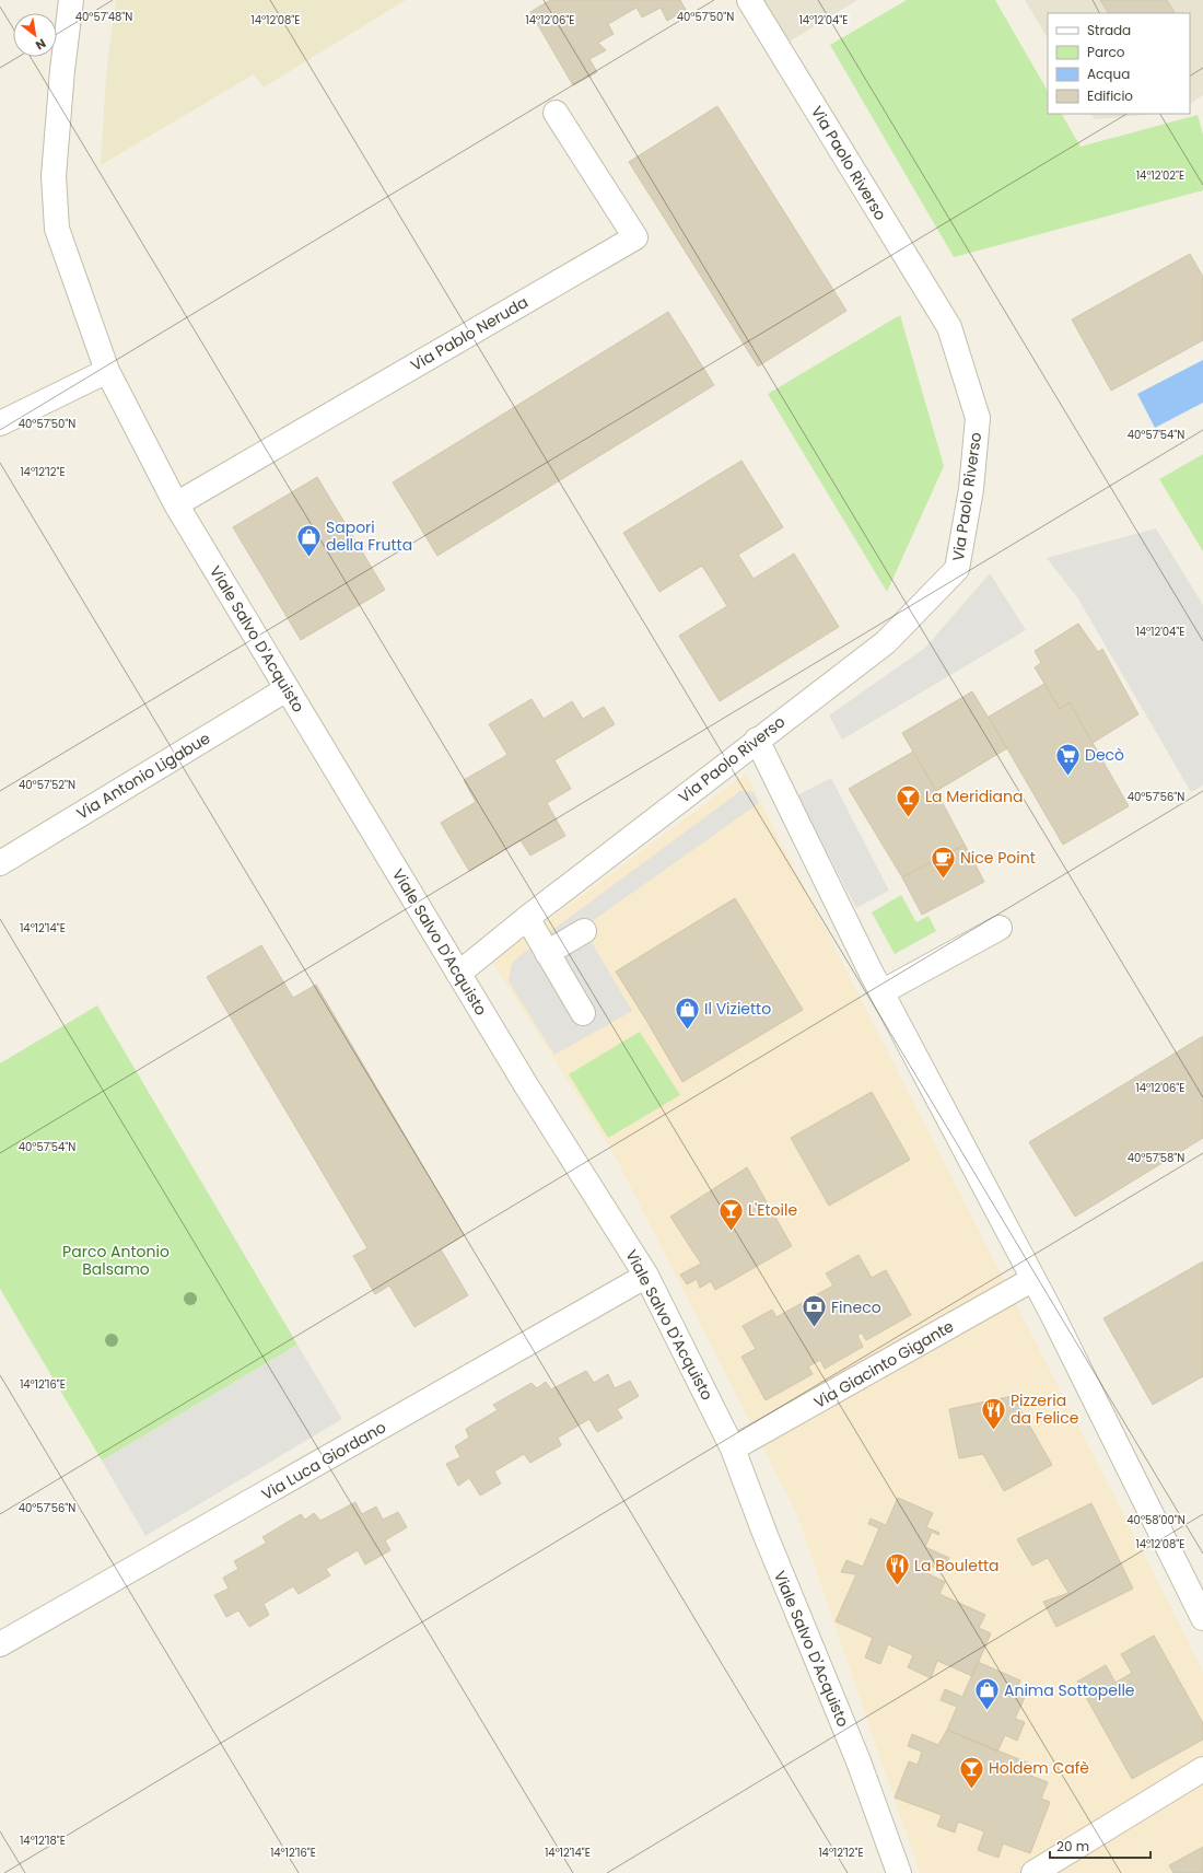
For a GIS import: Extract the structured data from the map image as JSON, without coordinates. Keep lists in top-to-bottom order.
{
  "streets": {
    "street": [
      "Via Paolo Riverso",
      "Via Pablo Neruda",
      "Viale Salvo D'Acquisto",
      "Via Antonio Ligabue",
      "Via Giacinto Gigante",
      "Via Luca Giordano"
    ]
  },
  "crossings": [
    ["Via Paolo Riverso", "Viale Salvo D'Acquisto"],
    ["Via Pablo Neruda", "Viale Salvo D'Acquisto"],
    ["Viale Salvo D'Acquisto", "Via Antonio Ligabue"],
    ["Viale Salvo D'Acquisto", "Via Giacinto Gigante"],
    ["Viale Salvo D'Acquisto", "Via Luca Giordano"]
  ],
  "parks": ["Parco Antonio Balsamo"],
  "places": {
    "shop": ["Sapori della Frutta", "Il Vizietto", "Anima Sottopelle"],
    "supermarket": ["Decò"],
    "bar": ["La Meridiana", "L'Etoile", "Holdem Cafè"],
    "cafe": ["Nice Point"],
    "bank": ["Fineco"],
    "restaurant": ["Pizzeria da Felice", "La Bouletta"]
  },
  "legend": [
    "Strada",
    "Parco",
    "Acqua",
    "Edificio"
  ],
  "scale_bar": "20 m",
  "north": "bottom right",
  "coordinates": [
    "40°57'48\"N",
    "40°57'50\"N",
    "14°12'08\"E",
    "14°12'06\"E",
    "14°12'04\"E",
    "14°12'02\"E",
    "40°57'54\"N",
    "14°12'12\"E",
    "40°57'52\"N",
    "40°57'56\"N",
    "14°12'14\"E",
    "40°57'58\"N",
    "14°12'16\"E",
    "40°58'00\"N",
    "14°12'18\"E"
  ]
}
